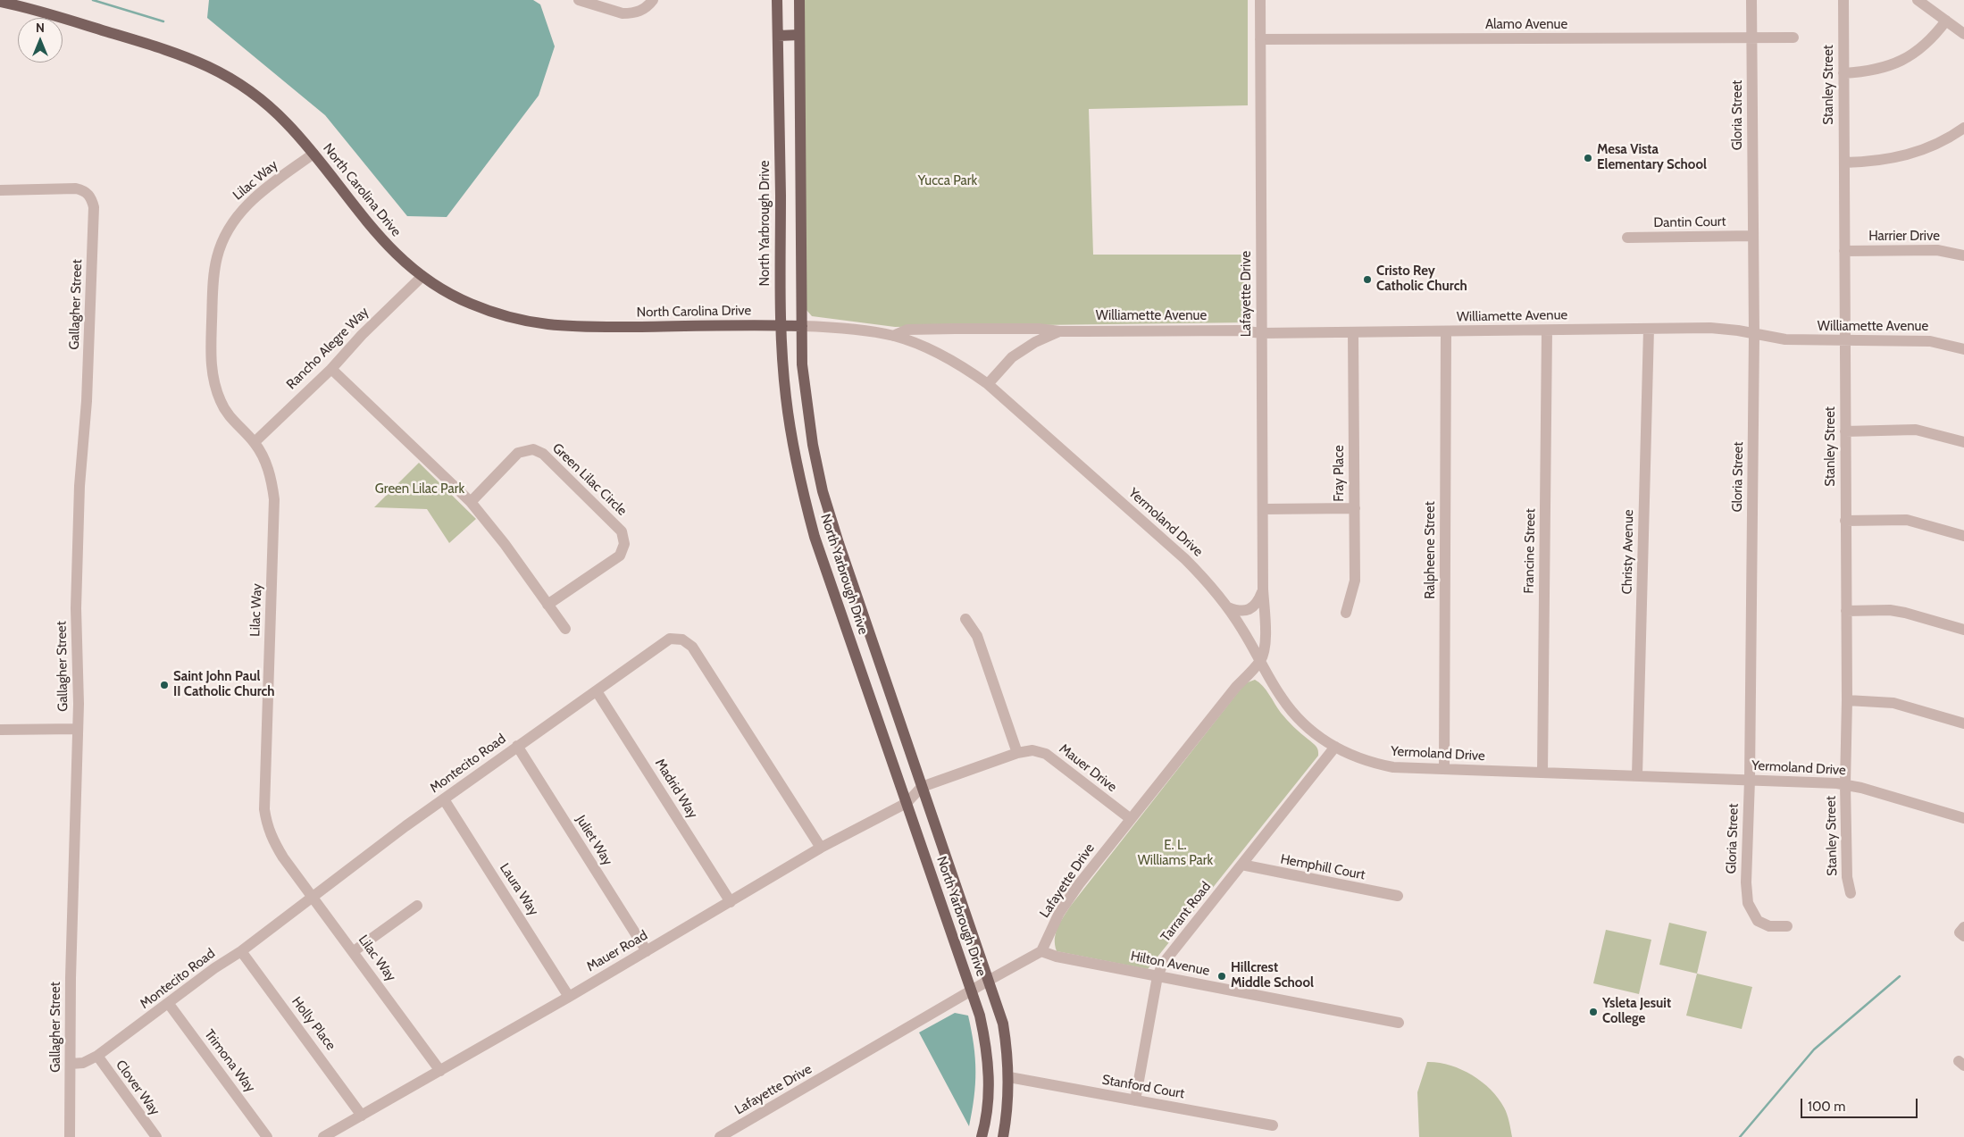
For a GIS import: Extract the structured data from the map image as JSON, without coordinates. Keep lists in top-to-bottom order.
{
  "streets": {
    "main road": ["North Carolina Drive", "North Yarbrough Drive"],
    "street": [
      "Alamo Avenue",
      "Stanley Street",
      "Gloria Street",
      "Lilac Way",
      "Dantin Court",
      "Harrier Drive",
      "Lafayette Drive",
      "Gallagher Street",
      "Williamette Avenue",
      "Rancho Alegre Way",
      "Fray Place",
      "Green Lilac Circle",
      "Yermoland Drive",
      "Ralpheene Street",
      "Francine Street",
      "Christy Avenue",
      "Montecito Road",
      "Mauer Drive",
      "Madrid Way",
      "Juliet Way",
      "Hemphill Court",
      "Laura Way",
      "Tarrant Road",
      "Mauer Road",
      "Hilton Avenue",
      "Holly Place",
      "Trimona Way",
      "Stanford Court",
      "Clover Way"
    ]
  },
  "crossings": [
    ["Alamo Avenue", "Gloria Street"],
    ["Alamo Avenue", "Lafayette Drive"],
    ["Stanley Street", "Harrier Drive"],
    ["Stanley Street", "Williamette Avenue"],
    ["Stanley Street", "Yermoland Drive"],
    ["Gloria Street", "Dantin Court"],
    ["Gloria Street", "Williamette Avenue"],
    ["Gloria Street", "Yermoland Drive"],
    ["Lilac Way", "North Carolina Drive"],
    ["Lilac Way", "Rancho Alegre Way"],
    ["Lilac Way", "Montecito Road"],
    ["Lilac Way", "Mauer Road"],
    ["North Carolina Drive", "North Yarbrough Drive"],
    ["North Carolina Drive", "Williamette Avenue"],
    ["North Carolina Drive", "Rancho Alegre Way"],
    ["North Yarbrough Drive", "Lafayette Drive"],
    ["North Yarbrough Drive", "Williamette Avenue"],
    ["North Yarbrough Drive", "Mauer Drive"],
    ["North Yarbrough Drive", "Mauer Road"],
    ["North Yarbrough Drive", "Stanford Court"],
    ["Lafayette Drive", "Williamette Avenue"],
    ["Lafayette Drive", "Yermoland Drive"],
    ["Lafayette Drive", "Mauer Drive"],
    ["Lafayette Drive", "Hilton Avenue"],
    ["Gallagher Street", "Montecito Road"],
    ["Williamette Avenue", "Fray Place"],
    ["Williamette Avenue", "Yermoland Drive"],
    ["Williamette Avenue", "Ralpheene Street"],
    ["Williamette Avenue", "Francine Street"],
    ["Williamette Avenue", "Christy Avenue"],
    ["Yermoland Drive", "Ralpheene Street"],
    ["Yermoland Drive", "Francine Street"],
    ["Yermoland Drive", "Christy Avenue"],
    ["Yermoland Drive", "Tarrant Road"],
    ["Montecito Road", "Madrid Way"],
    ["Montecito Road", "Juliet Way"],
    ["Montecito Road", "Laura Way"],
    ["Montecito Road", "Mauer Road"],
    ["Montecito Road", "Holly Place"],
    ["Montecito Road", "Trimona Way"],
    ["Montecito Road", "Clover Way"],
    ["Mauer Drive", "Mauer Road"],
    ["Madrid Way", "Mauer Road"],
    ["Juliet Way", "Mauer Road"],
    ["Hemphill Court", "Tarrant Road"],
    ["Laura Way", "Mauer Road"],
    ["Tarrant Road", "Hilton Avenue"],
    ["Tarrant Road", "Stanford Court"],
    ["Mauer Road", "Holly Place"]
  ],
  "parks": ["Yucca Park", "Green Lilac Park", "E. L. Williams Park"],
  "places": [
    "Mesa Vista Elementary School",
    "Cristo Rey Catholic Church",
    "Saint John Paul II Catholic Church",
    "Hillcrest Middle School",
    "Ysleta Jesuit College"
  ],
  "scale_bar": "100 m",
  "north": "top"
}
